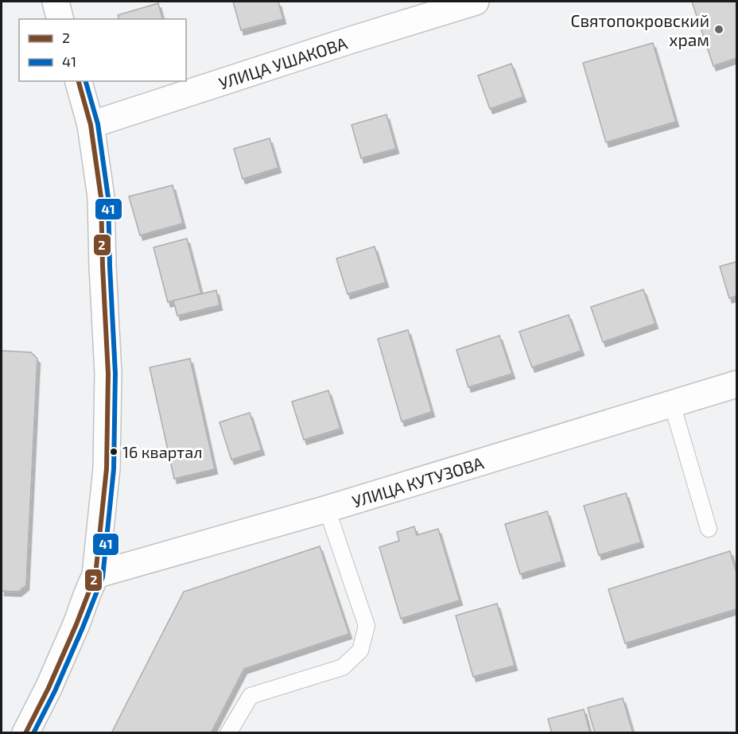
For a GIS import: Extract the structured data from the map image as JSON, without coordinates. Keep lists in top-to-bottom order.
{
  "streets": {
    "street": ["УЛИЦА УШАКОВА", "УЛИЦА КУТУЗОВА"]
  },
  "places": ["Святопокровский храм", "16 квартал"],
  "lines": ["transit line 2", "transit line 41"],
  "legend": ["2", "41"]
}
